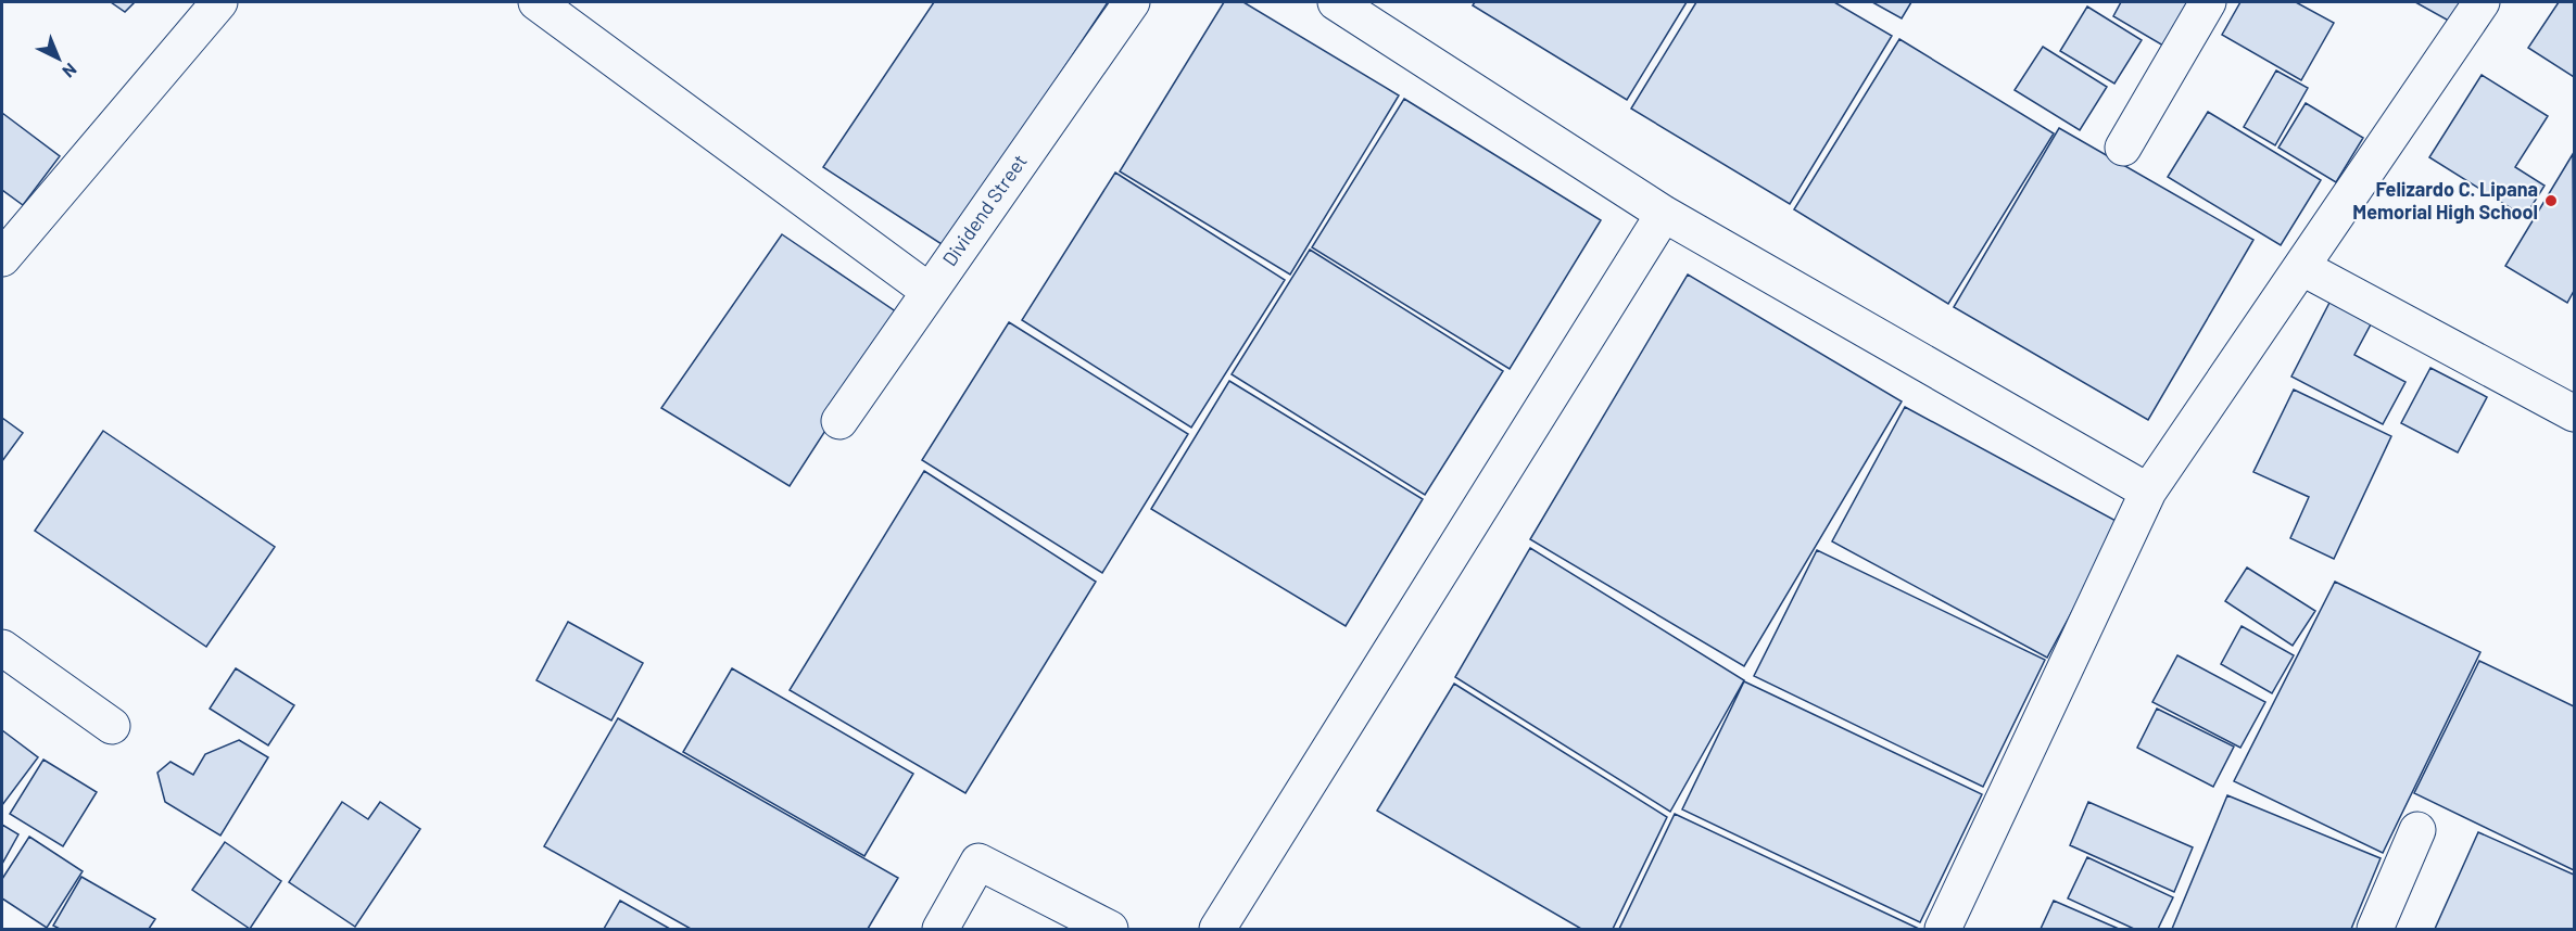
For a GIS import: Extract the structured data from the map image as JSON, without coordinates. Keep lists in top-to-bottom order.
{
  "streets": {
    "street": ["Dividend Street"]
  },
  "places": ["Felizardo C. Lipana Memorial High School"],
  "north": "bottom right"
}
